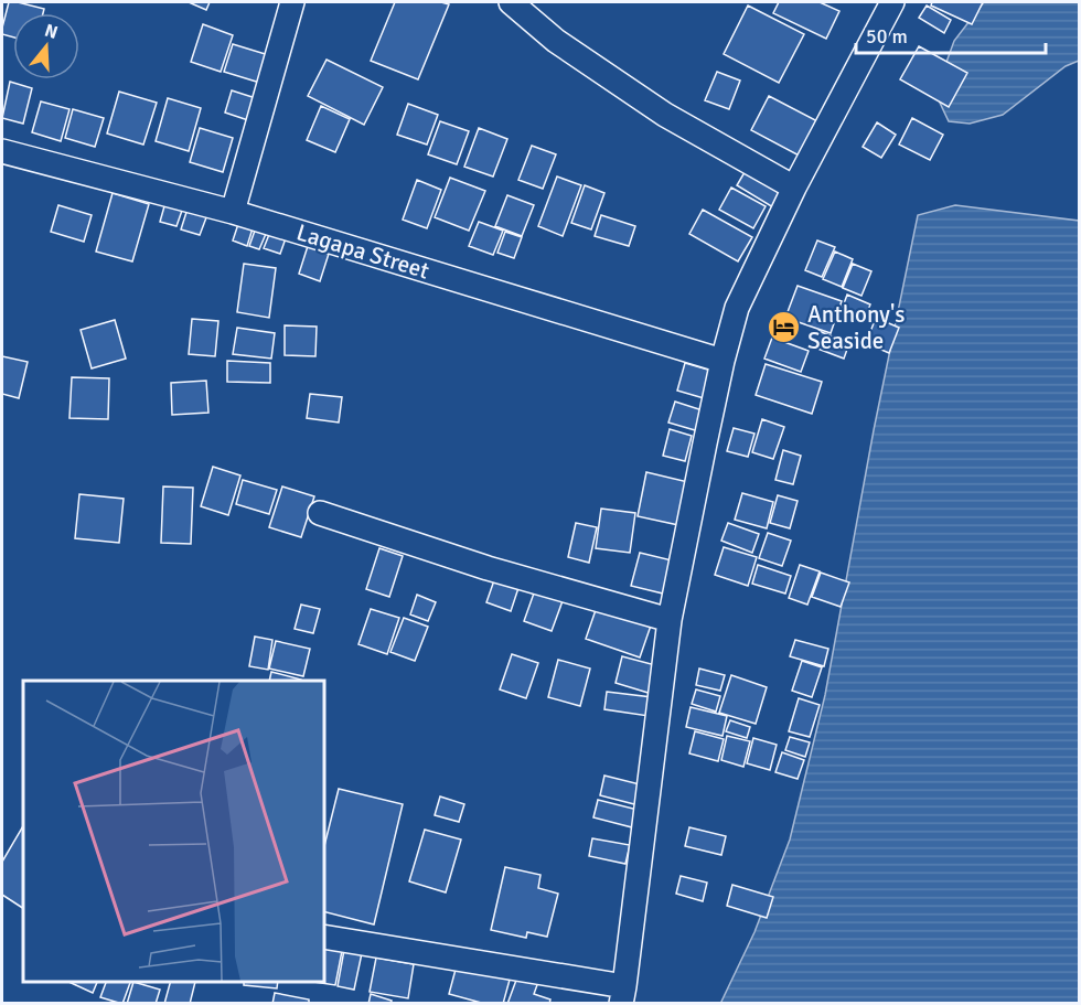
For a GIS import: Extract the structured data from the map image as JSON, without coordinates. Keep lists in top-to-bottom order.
{
  "streets": {
    "street": ["Lagapa Street"]
  },
  "places": {
    "hotel": ["Anthony's Seaside"]
  },
  "scale_bar": "50 m",
  "north": "top"
}
